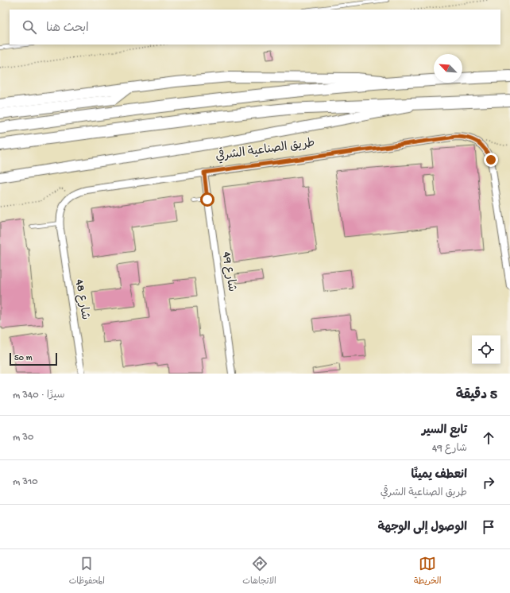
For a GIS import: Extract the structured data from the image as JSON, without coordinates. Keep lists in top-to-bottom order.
{
  "streets": {
    "highway": ["طريق الصناعية الشرقي"],
    "street": ["شارع 49", "شارع 48"]
  },
  "crossings": [
    ["طريق الصناعية الشرقي", "شارع 49"],
    ["طريق الصناعية الشرقي", "شارع 48"]
  ],
  "scale_bar": "50 m",
  "north": "top left",
  "page": {
    "search": "ابحث هنا",
    "scale": "50 m",
    "heading": ["5 دقيقة", "سيرًا · 340 m"],
    "list": [
      ["تابع السير", "شارع 49", "30 m"],
      ["انعطف يمينًا", "طريق الصناعية الشرقي", "310 m"],
      "الوصول إلى الوجهة"
    ],
    "nav": ["الخريطة", "الاتجاهات", "المحفوظات"]
  }
}
